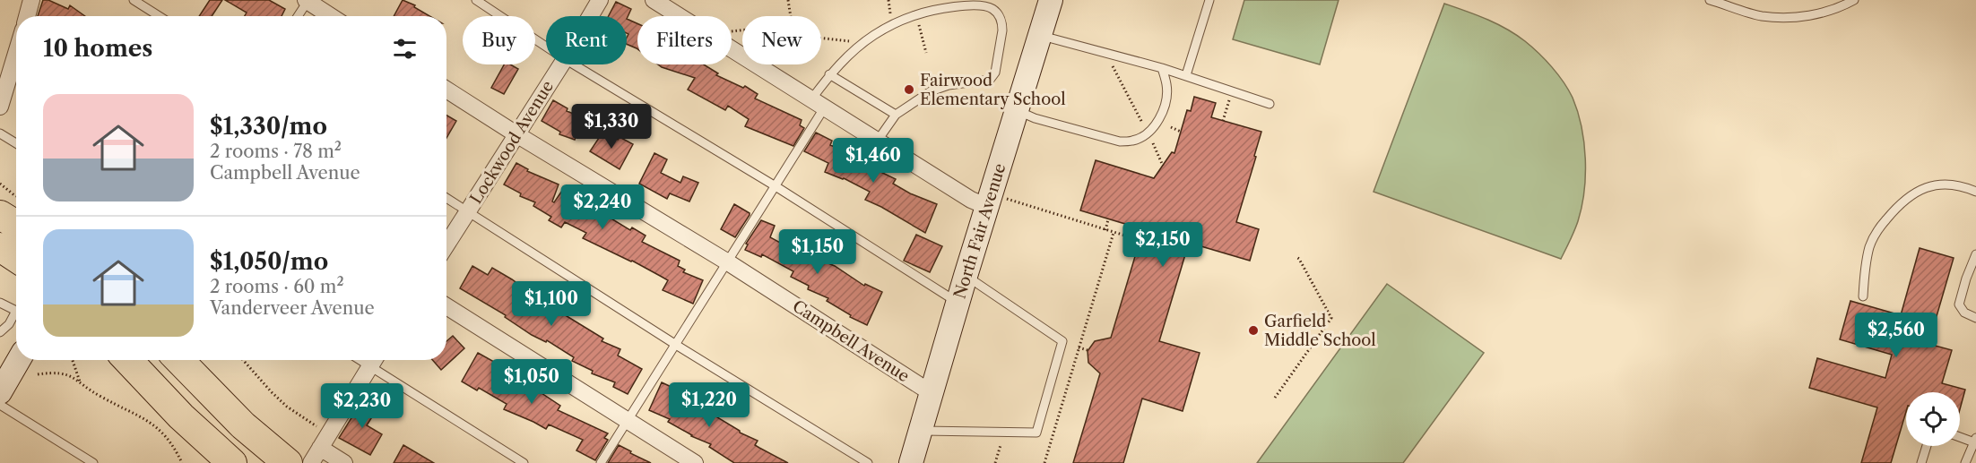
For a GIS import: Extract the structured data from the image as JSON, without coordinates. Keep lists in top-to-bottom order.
{
  "streets": {
    "street": ["Lockwood Avenue", "North Fair Avenue", "Campbell Avenue"]
  },
  "crossings": [
    ["Lockwood Avenue", "Campbell Avenue"],
    ["North Fair Avenue", "Campbell Avenue"]
  ],
  "places": ["Fairwood Elementary School", "Garfield Middle School"],
  "page": {
    "chip": [
      "Buy",
      "Rent",
      "Filters",
      "New"
    ],
    "heading": "10 homes",
    "list": [
      {
        "name": "$1,330/mo",
        "note": "2 rooms · 78 m² · Campbell Avenue"
      },
      {
        "name": "$1,050/mo",
        "note": "2 rooms · 60 m² · Vanderveer Avenue"
      }
    ],
    "price": [
      "$1,330",
      "$1,460",
      "$2,240",
      "$2,150",
      "$1,150",
      "$1,100",
      "$2,560",
      "$1,050",
      "$1,220",
      "$2,230"
    ]
  }
}
